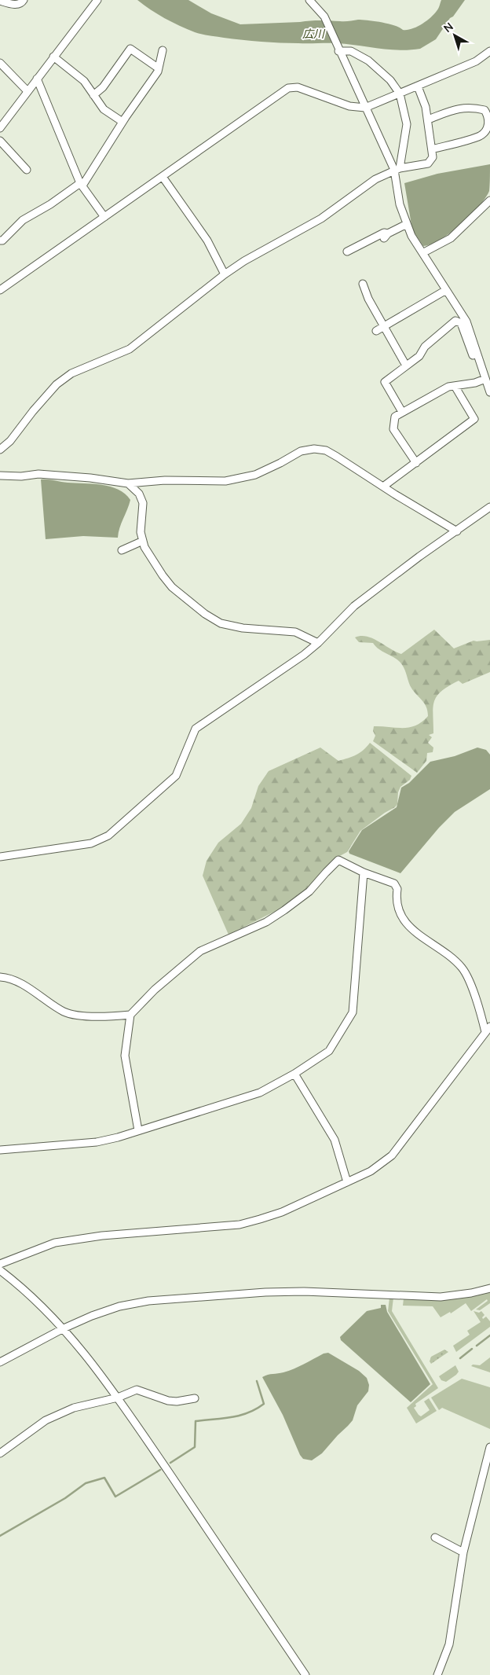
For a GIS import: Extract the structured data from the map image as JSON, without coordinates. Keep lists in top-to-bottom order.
{
  "water": ["広川"],
  "north": "top left"
}
